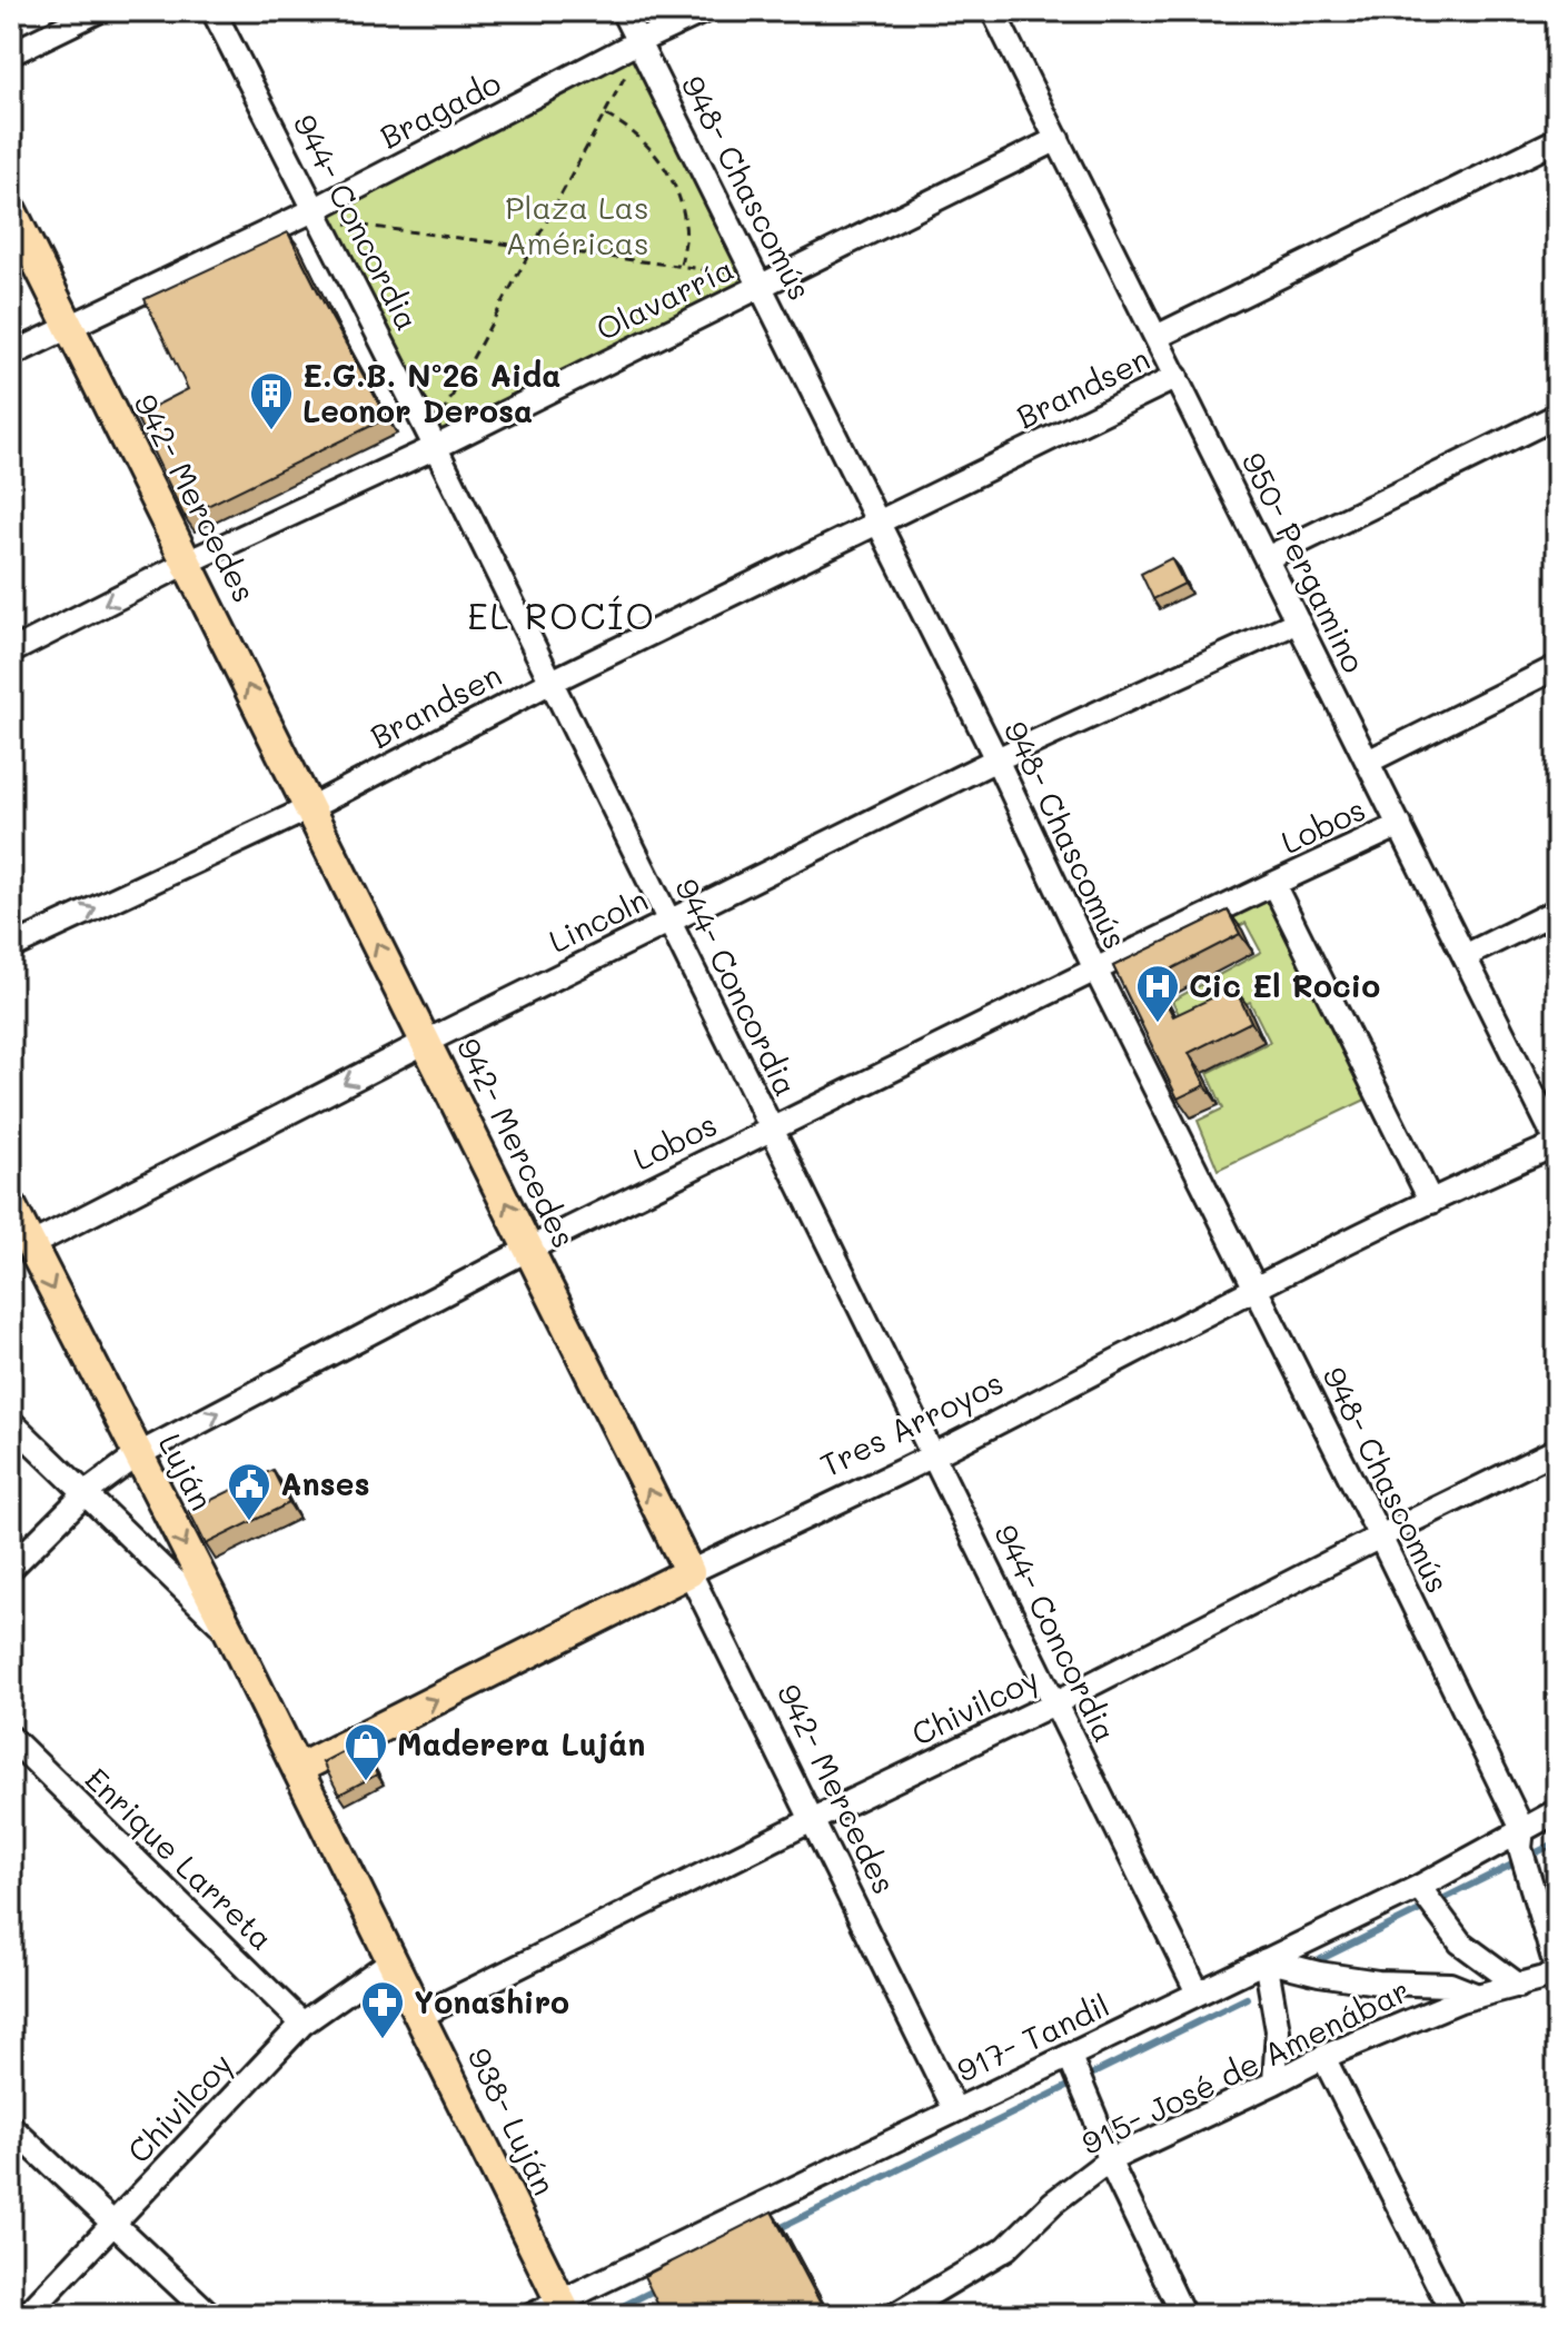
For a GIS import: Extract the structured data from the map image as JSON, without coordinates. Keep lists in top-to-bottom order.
{
  "streets": {
    "main road": [
      "942- Mercedes",
      "Tres Arroyos",
      "Luján",
      "938- Luján"
    ],
    "street": [
      "Bragado",
      "948- Chascomús",
      "944- Concordia",
      "Olavarría",
      "Brandsen",
      "950- Pergamino",
      "Lobos",
      "Lincoln",
      "Chivilcoy",
      "Enrique Larreta",
      "917- Tandil",
      "915- José de Amenábar"
    ]
  },
  "crossings": [
    ["Bragado", "948- Chascomús"],
    ["Bragado", "944- Concordia"],
    ["Bragado", "942- Mercedes"],
    ["948- Chascomús", "Olavarría"],
    ["948- Chascomús", "Brandsen"],
    ["948- Chascomús", "Lobos"],
    ["948- Chascomús", "Lincoln"],
    ["948- Chascomús", "Tres Arroyos"],
    ["948- Chascomús", "Chivilcoy"],
    ["948- Chascomús", "917- Tandil"],
    ["948- Chascomús", "915- José de Amenábar"],
    ["944- Concordia", "Olavarría"],
    ["944- Concordia", "Brandsen"],
    ["944- Concordia", "Lobos"],
    ["944- Concordia", "Lincoln"],
    ["944- Concordia", "Tres Arroyos"],
    ["944- Concordia", "Chivilcoy"],
    ["944- Concordia", "917- Tandil"],
    ["Olavarría", "942- Mercedes"],
    ["Olavarría", "950- Pergamino"],
    ["Brandsen", "942- Mercedes"],
    ["Brandsen", "950- Pergamino"],
    ["942- Mercedes", "Lobos"],
    ["942- Mercedes", "Lincoln"],
    ["942- Mercedes", "Tres Arroyos"],
    ["942- Mercedes", "Chivilcoy"],
    ["942- Mercedes", "917- Tandil"],
    ["950- Pergamino", "Lobos"],
    ["950- Pergamino", "Lincoln"],
    ["950- Pergamino", "Tres Arroyos"],
    ["Lobos", "Luján"],
    ["Lincoln", "Luján"],
    ["Tres Arroyos", "Luján"],
    ["Tres Arroyos", "938- Luján"],
    ["Luján", "938- Luján"],
    ["Chivilcoy", "Enrique Larreta"],
    ["Chivilcoy", "938- Luján"],
    ["917- Tandil", "938- Luján"]
  ],
  "one_way": ["942- Mercedes", "Luján"],
  "districts": ["EL ROCÍO"],
  "parks": ["Plaza Las Américas"],
  "places": {
    "building": ["E.G.B. Nº26 Aida Leonor Derosa"],
    "hospital": ["Cic El Rocio"],
    "public building": ["Anses"],
    "shop": ["Maderera Luján"],
    "pharmacy": ["Yonashiro"]
  }
}
